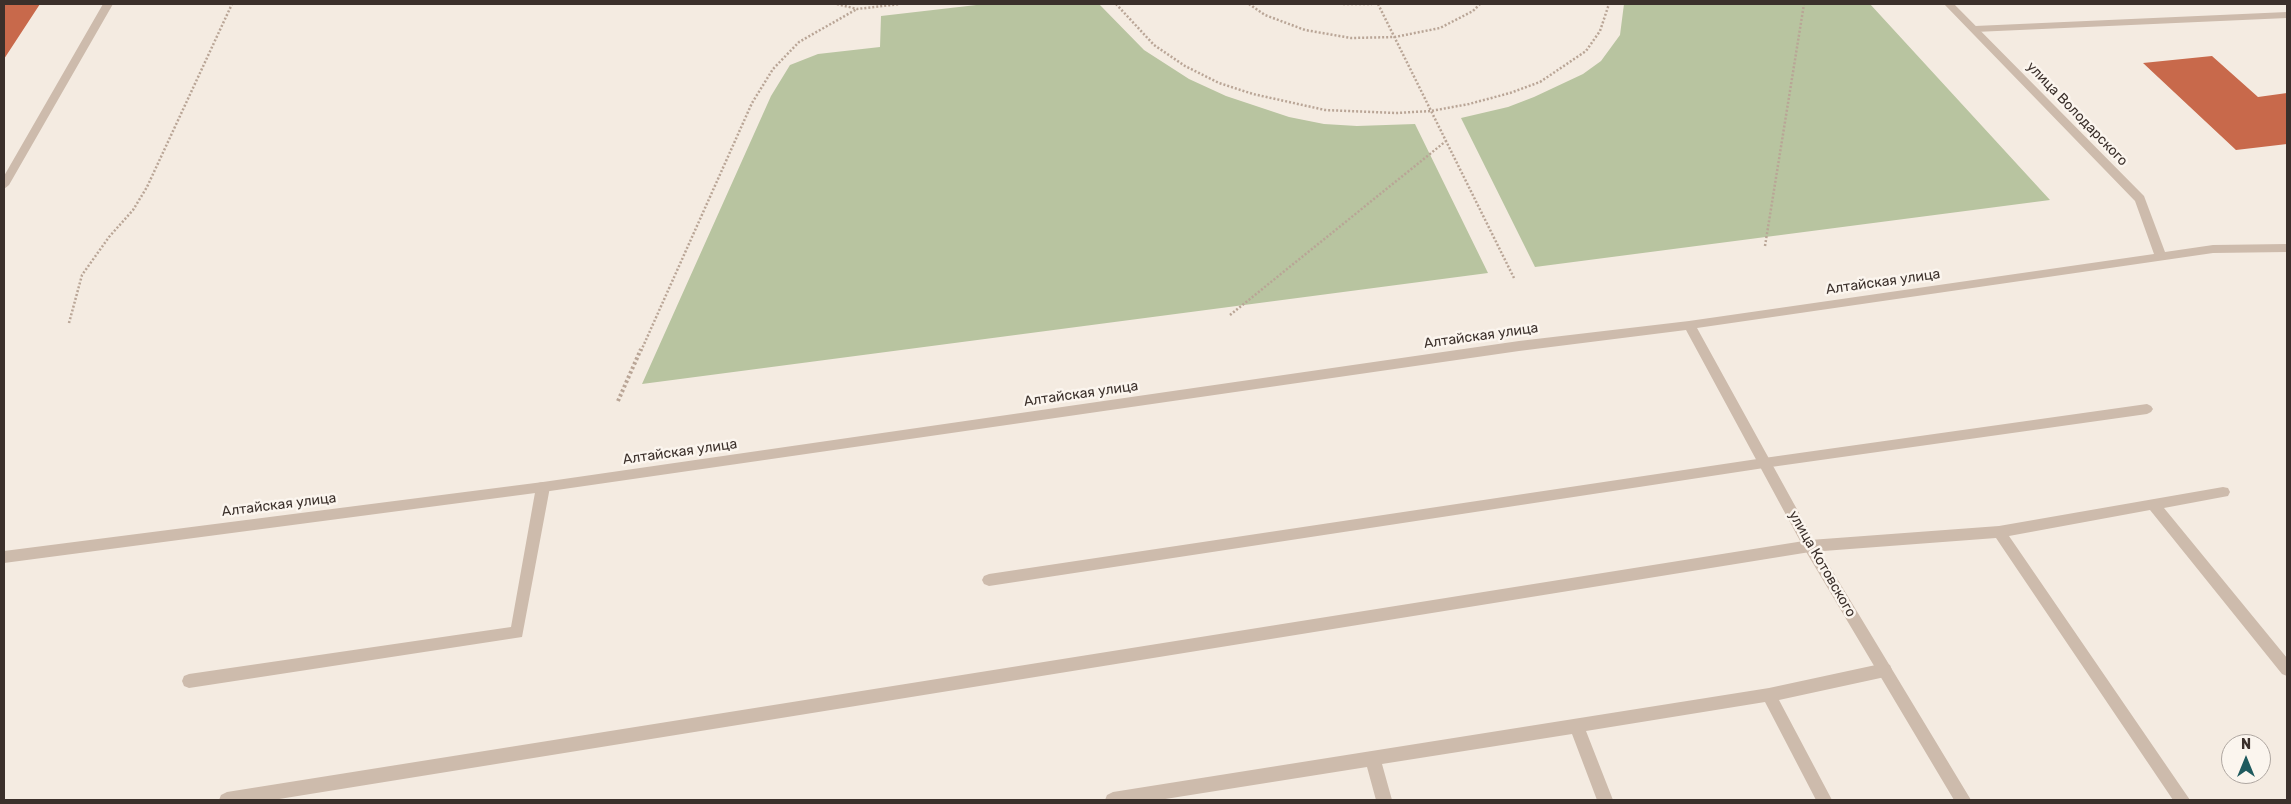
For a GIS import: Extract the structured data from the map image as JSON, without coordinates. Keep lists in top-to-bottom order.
{
  "streets": {
    "street": ["улица Володарского", "Алтайская улица", "улица Котовского"]
  },
  "crossings": [
    ["улица Володарского", "Алтайская улица"],
    ["Алтайская улица", "улица Котовского"]
  ],
  "north": "top"
}
